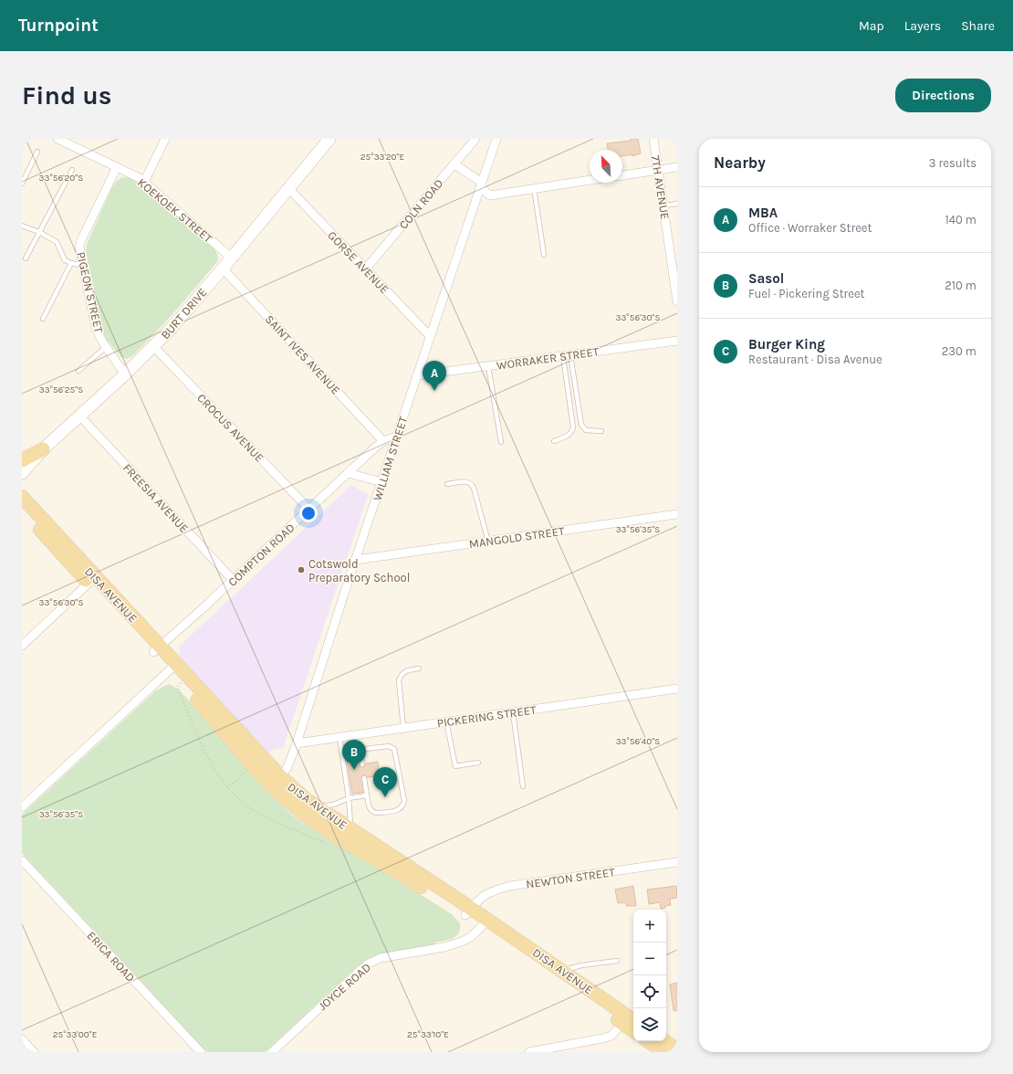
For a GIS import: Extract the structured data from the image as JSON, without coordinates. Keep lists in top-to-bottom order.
{
  "streets": {
    "main road": ["DISA AVENUE"],
    "street": [
      "7TH AVENUE",
      "COLN ROAD",
      "KOEKOEK STREET",
      "GORSE AVENUE",
      "PIGEON STREET",
      "BURT DRIVE",
      "SAINT IVES AVENUE",
      "WORRAKER STREET",
      "CROCUS AVENUE",
      "WILLIAM STREET",
      "FREESIA AVENUE",
      "MANGOLD STREET",
      "COMPTON ROAD",
      "PICKERING STREET",
      "NEWTON STREET",
      "ERICA ROAD",
      "JOYCE ROAD"
    ]
  },
  "crossings": [
    ["COLN ROAD", "GORSE AVENUE"],
    ["KOEKOEK STREET", "PIGEON STREET"],
    ["KOEKOEK STREET", "BURT DRIVE"],
    ["GORSE AVENUE", "BURT DRIVE"],
    ["GORSE AVENUE", "WILLIAM STREET"],
    ["PIGEON STREET", "BURT DRIVE"],
    ["BURT DRIVE", "SAINT IVES AVENUE"],
    ["BURT DRIVE", "CROCUS AVENUE"],
    ["BURT DRIVE", "FREESIA AVENUE"],
    ["SAINT IVES AVENUE", "COMPTON ROAD"],
    ["WORRAKER STREET", "WILLIAM STREET"],
    ["CROCUS AVENUE", "COMPTON ROAD"],
    ["WILLIAM STREET", "MANGOLD STREET"],
    ["WILLIAM STREET", "COMPTON ROAD"],
    ["WILLIAM STREET", "DISA AVENUE"],
    ["WILLIAM STREET", "PICKERING STREET"],
    ["FREESIA AVENUE", "COMPTON ROAD"],
    ["COMPTON ROAD", "DISA AVENUE"],
    ["DISA AVENUE", "NEWTON STREET"],
    ["DISA AVENUE", "JOYCE ROAD"]
  ],
  "places": ["Cotswold Preparatory School"],
  "north": "top left",
  "page": {
    "header": "Turnpoint",
    "nav": ["Map", "Layers", "Share"],
    "buttons": "Directions",
    "title": "Find us",
    "heading": ["Nearby", "3 results"],
    "list": [
      {
        "mark": "A",
        "name": "MBA",
        "note": "Office · Worraker Street",
        "value": "140 m"
      },
      {
        "mark": "B",
        "name": "Sasol",
        "note": "Fuel · Pickering Street",
        "value": "210 m"
      },
      {
        "mark": "C",
        "name": "Burger King",
        "note": "Restaurant · Disa Avenue",
        "value": "230 m"
      }
    ],
    "pins": ["A", "B", "C"],
    "map_buttons": ["+", "−"]
  },
  "coordinates": [
    "25°33'20\"E",
    "33°56'20\"S",
    "33°56'30\"S",
    "33°56'25\"S",
    "33°56'35\"S",
    "33°56'40\"S",
    "25°33'00\"E",
    "25°33'10\"E"
  ]
}
